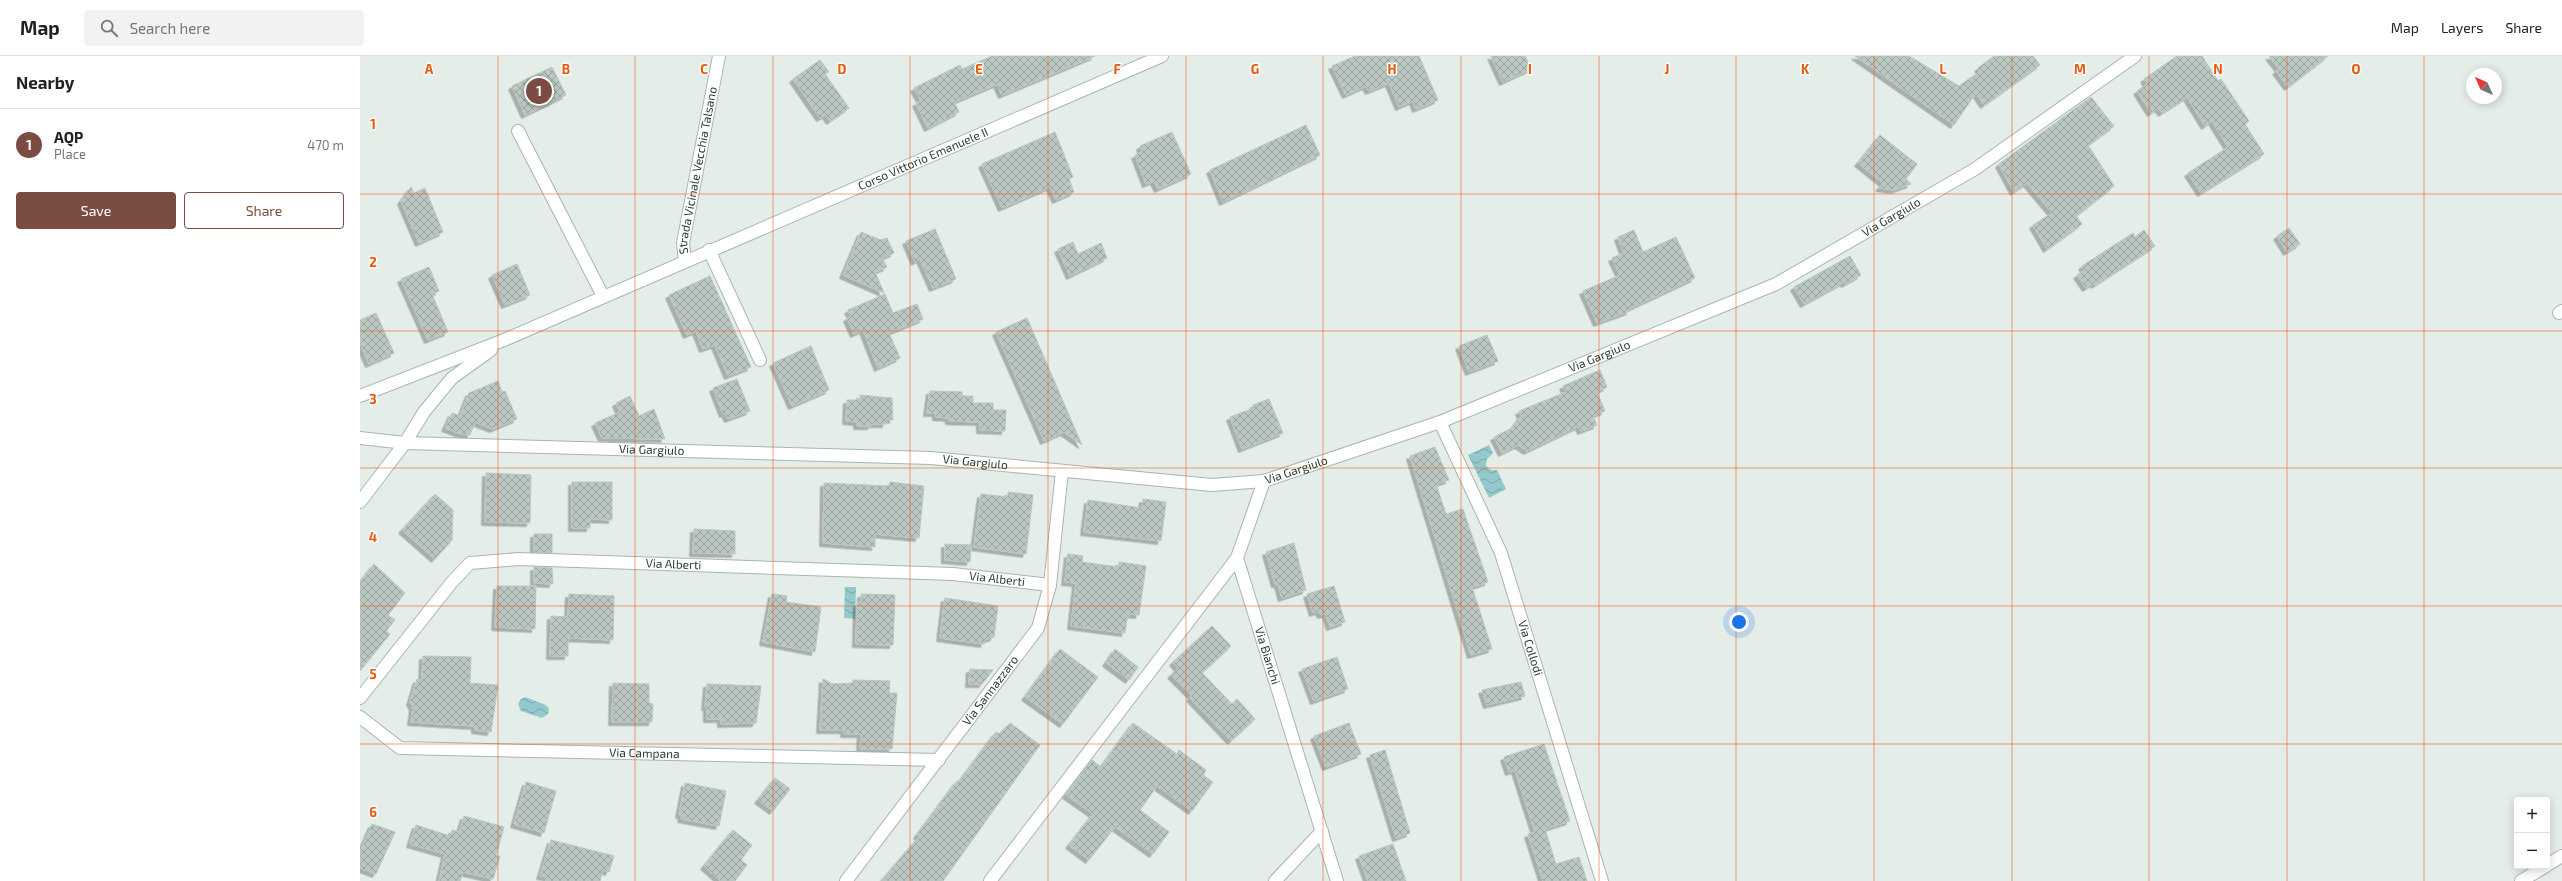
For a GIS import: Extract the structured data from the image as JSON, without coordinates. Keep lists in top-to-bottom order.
{
  "streets": {
    "street": [
      "Corso Vittorio Emanuele II",
      "Strada Vicinale Vecchia Talsano",
      "Via Gargiulo",
      "Via Alberti",
      "Via Collodi",
      "Via Bianchi",
      "Via Sannazzaro",
      "Via Campana"
    ]
  },
  "crossings": [
    ["Corso Vittorio Emanuele II", "Strada Vicinale Vecchia Talsano"],
    ["Via Gargiulo", "Via Collodi"],
    ["Via Gargiulo", "Via Sannazzaro"],
    ["Via Alberti", "Via Sannazzaro"],
    ["Via Sannazzaro", "Via Campana"]
  ],
  "north": "top left",
  "page": {
    "header": "Map",
    "search": "Search here",
    "nav": ["Map", "Layers", "Share"],
    "heading": "Nearby",
    "pins": "1",
    "list": [
      {
        "mark": "1",
        "name": "AQP",
        "note": "Place",
        "value": "470 m"
      }
    ],
    "buttons": ["Save", "Share"],
    "map_buttons": ["+", "−"]
  },
  "grid": {
    "columns": [
      "A",
      "B",
      "C",
      "D",
      "E",
      "F",
      "G",
      "H",
      "I",
      "J",
      "K",
      "L",
      "M",
      "N",
      "O"
    ],
    "rows": [
      "1",
      "2",
      "3",
      "4",
      "5",
      "6"
    ]
  }
}
